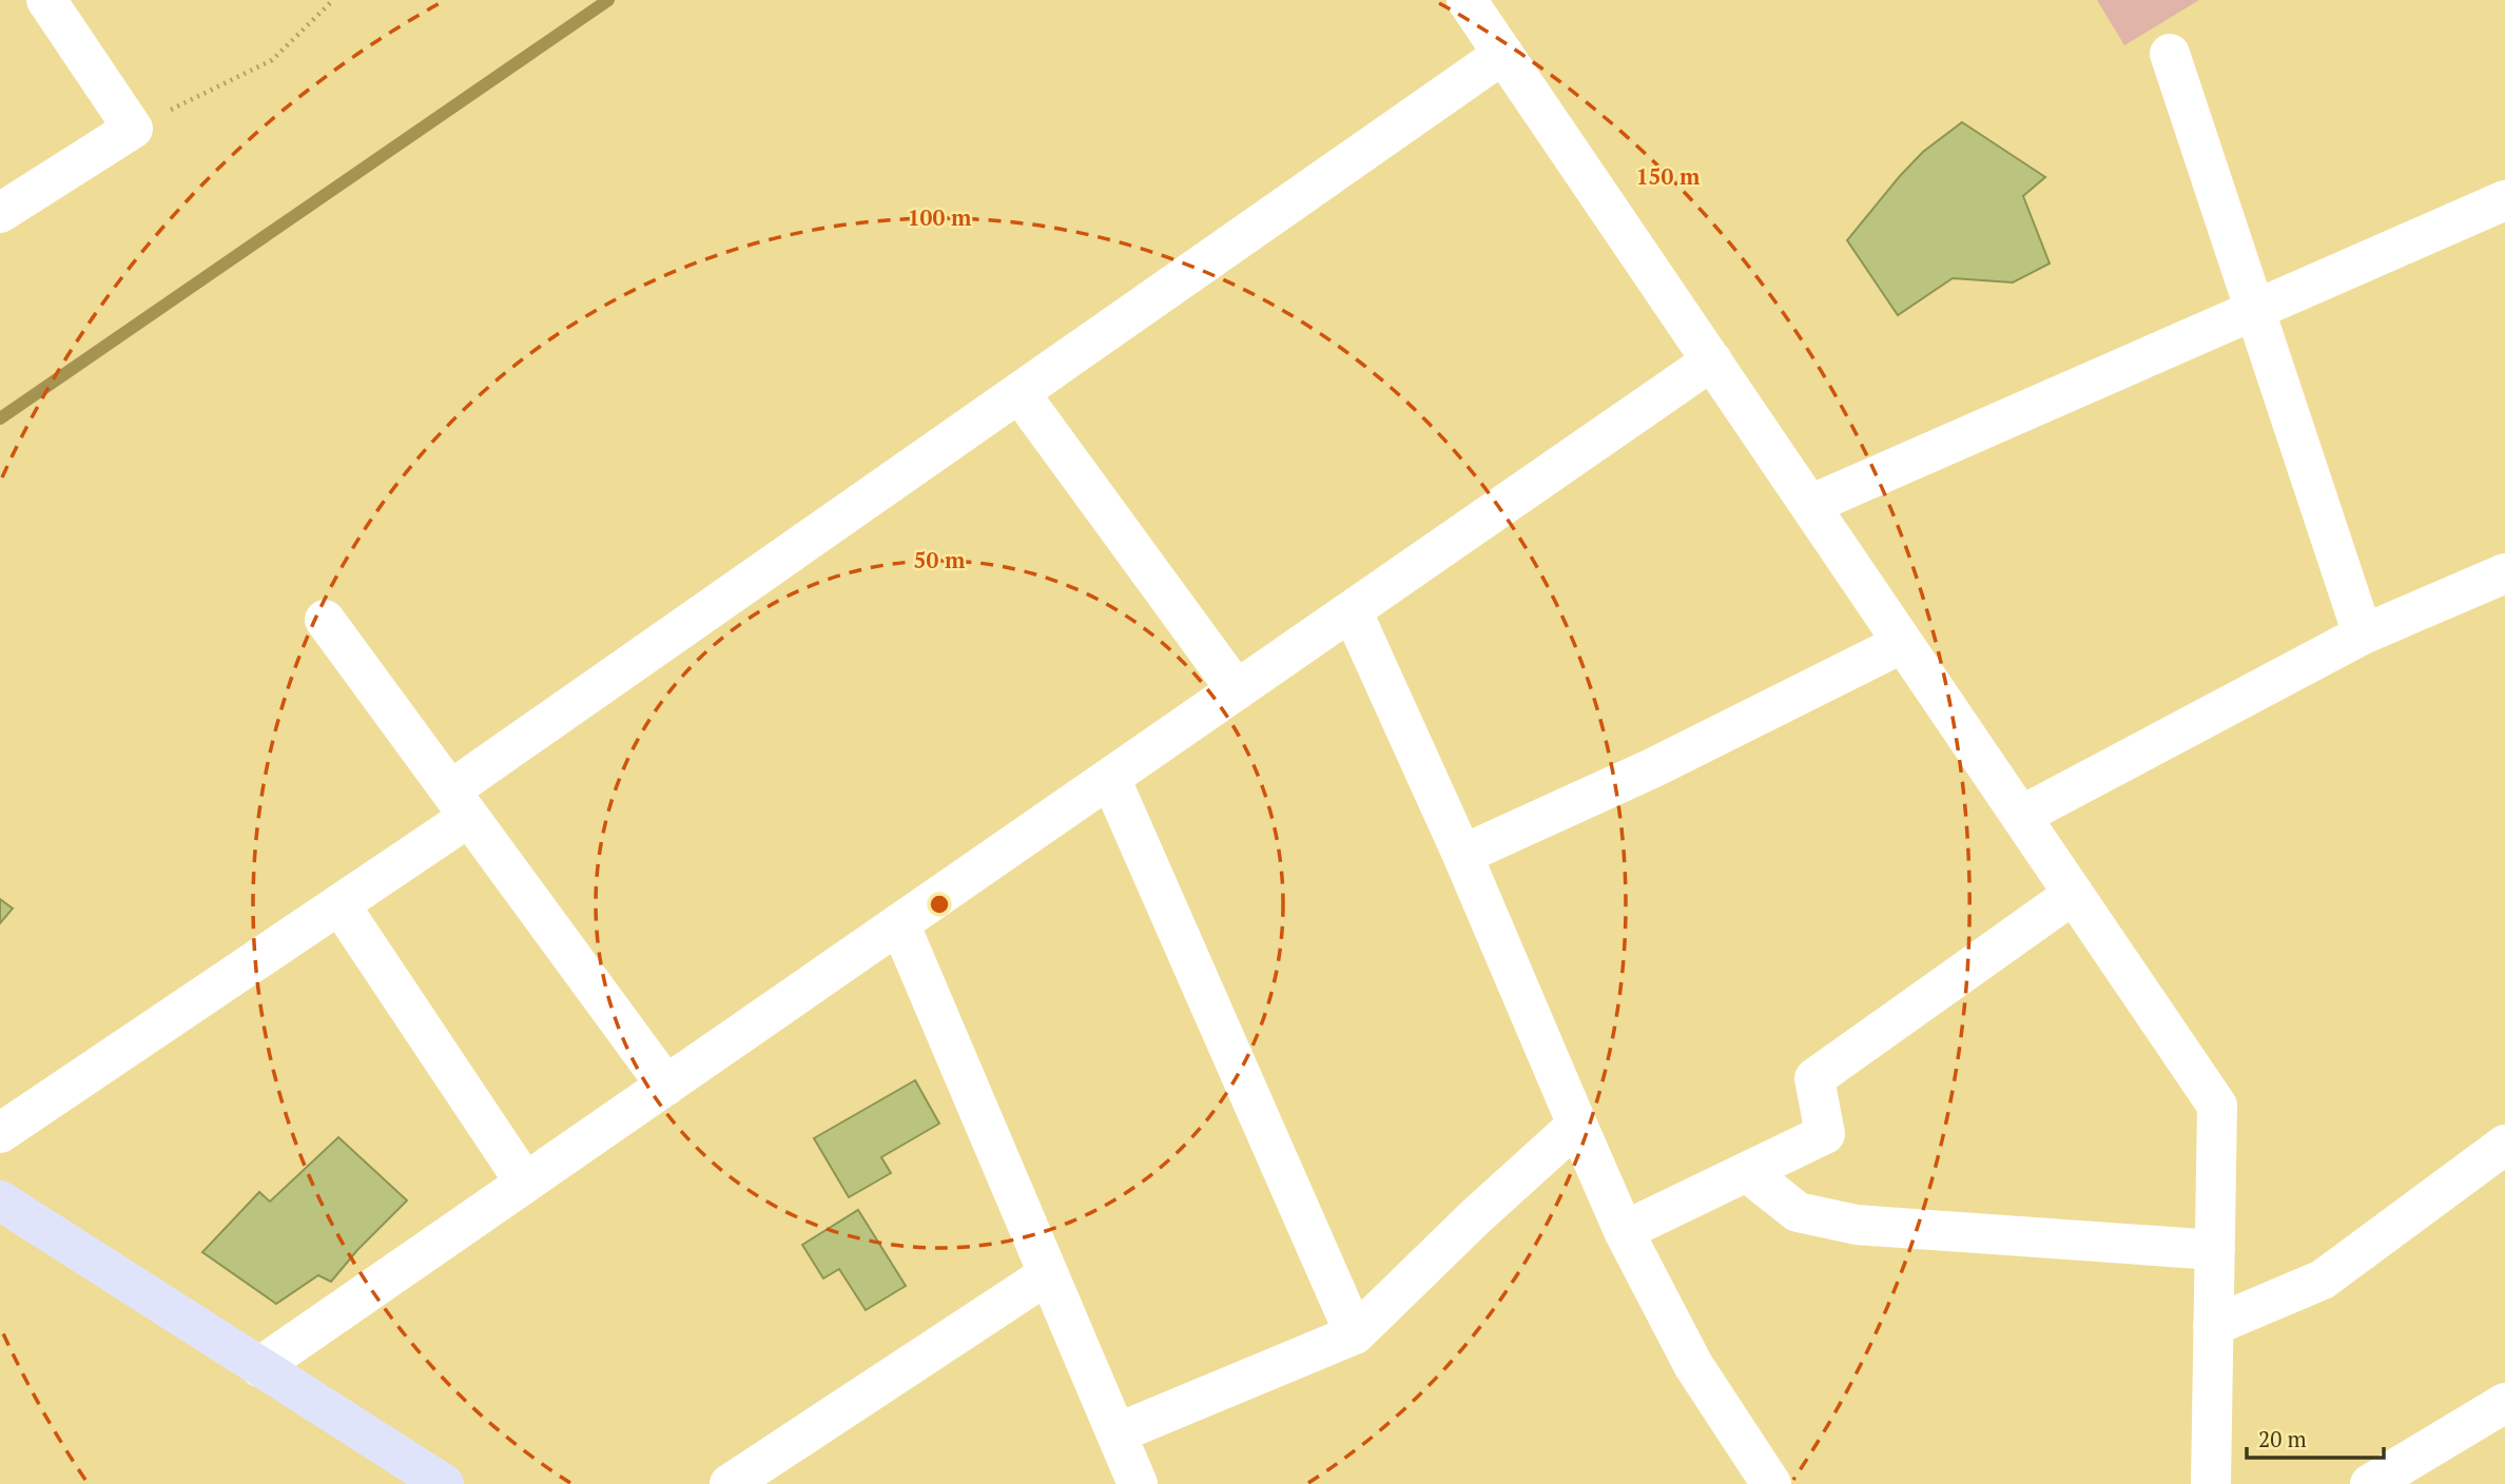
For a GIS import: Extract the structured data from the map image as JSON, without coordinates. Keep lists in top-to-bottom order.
{
  "scale_bar": "20 m",
  "rings": ["150 m", "100 m", "50 m"]
}
